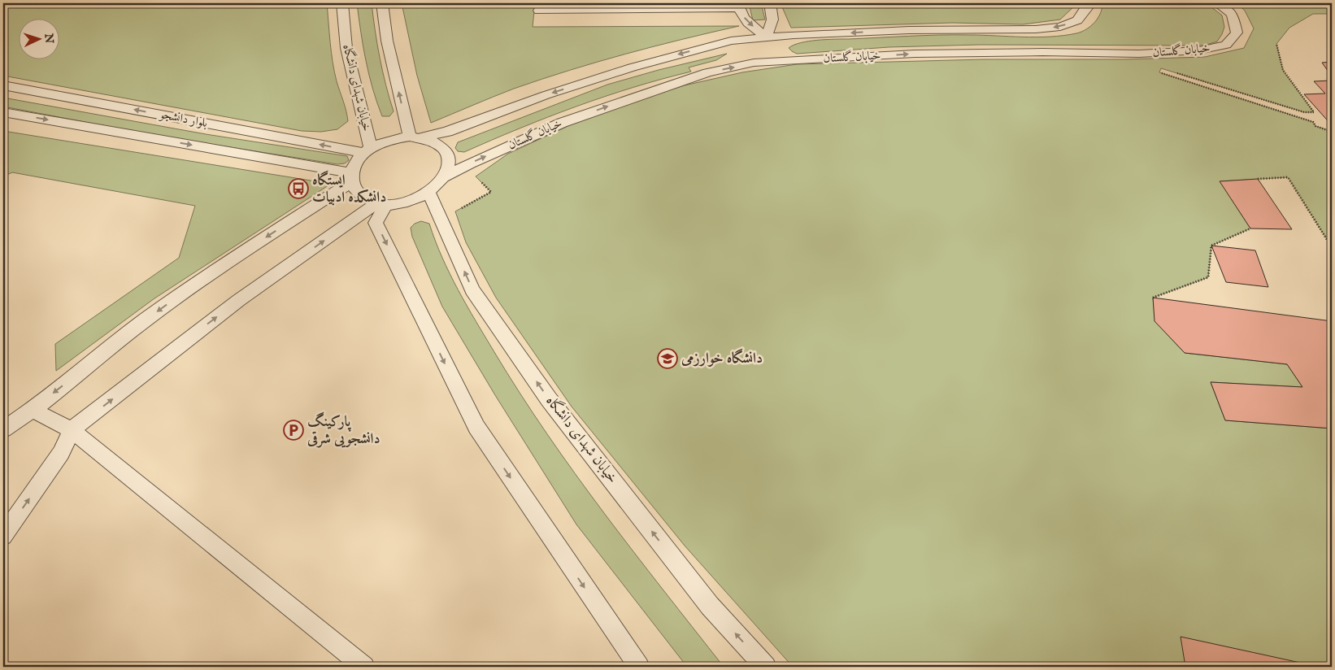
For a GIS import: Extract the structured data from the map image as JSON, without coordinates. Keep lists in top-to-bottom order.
{
  "streets": {
    "lane": ["خیابان گلستان", "خیابان شهدای دانشگاه", "بلوار دانشجو"]
  },
  "crossings": [
    ["خیابان گلستان", "خیابان شهدای دانشگاه"],
    ["خیابان گلستان", "بلوار دانشجو"],
    ["خیابان شهدای دانشگاه", "بلوار دانشجو"]
  ],
  "places": {
    "bus stop": ["ایستگاه دانشکده ادبیات"],
    "school or university": ["دانشگاه خوارزمی"],
    "parking": ["پارکینگ دانشجویی شرقی"]
  },
  "north": "right"
}
